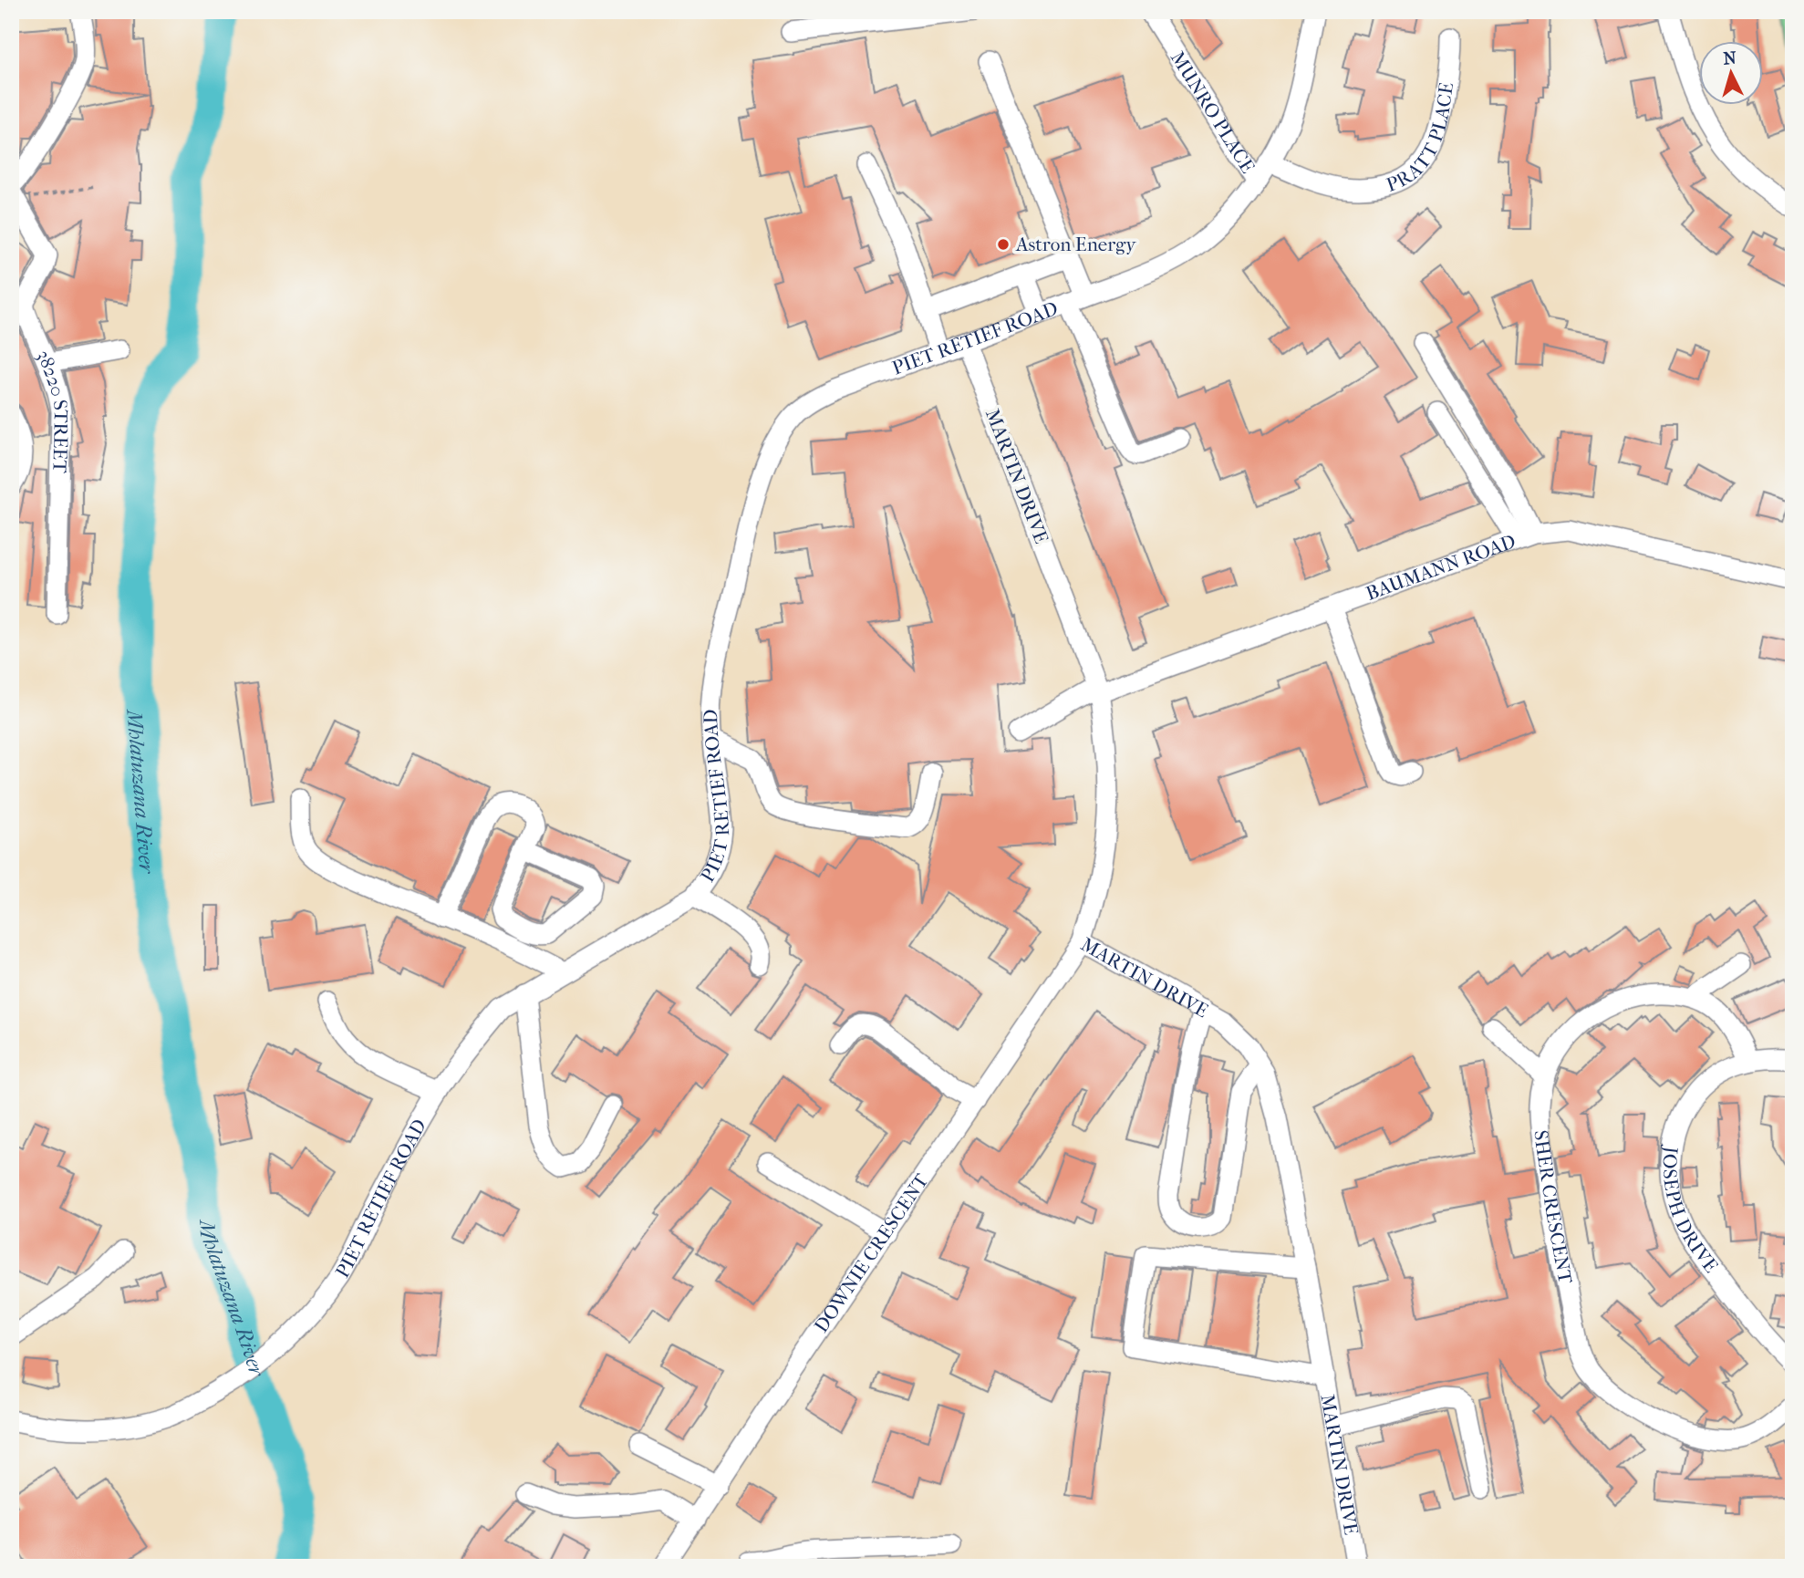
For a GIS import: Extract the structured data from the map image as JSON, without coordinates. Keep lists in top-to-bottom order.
{
  "streets": {
    "street": [
      "MUNRO PLACE",
      "PRATT PLACE",
      "PIET RETIEF ROAD",
      "38220 STREET",
      "MARTIN DRIVE",
      "BAUMANN ROAD",
      "SHER CRESCENT",
      "JOSEPH DRIVE",
      "DOWNIE CRESCENT"
    ]
  },
  "crossings": [
    ["MUNRO PLACE", "PIET RETIEF ROAD"],
    ["PRATT PLACE", "PIET RETIEF ROAD"],
    ["PIET RETIEF ROAD", "MARTIN DRIVE"],
    ["MARTIN DRIVE", "BAUMANN ROAD"],
    ["MARTIN DRIVE", "DOWNIE CRESCENT"]
  ],
  "water": ["Mhlatuzana River"],
  "places": ["Astron Energy"],
  "north": "top"
}
